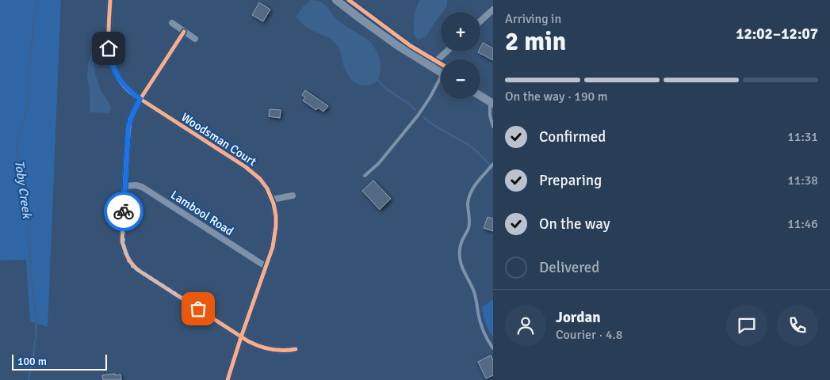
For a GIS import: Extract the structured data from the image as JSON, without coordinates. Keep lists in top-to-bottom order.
{
  "streets": {
    "street": ["Woodsman Court", "Lambool Road"]
  },
  "crossings": [
    ["Woodsman Court", "Lambool Road"]
  ],
  "water": ["Toby Creek"],
  "scale_bar": "100 m",
  "page": {
    "heading": ["2 min", "Arriving in", "12:02–12:07"],
    "panel": ["Jordan", "Courier · 4.8"],
    "map_buttons": ["+", "−"],
    "bar": "On the way · 190 m",
    "list": [
      ["Confirmed", "11:31"],
      ["Preparing", "11:38"],
      ["On the way", "11:46"],
      "Delivered"
    ],
    "scale": "100 m"
  }
}
